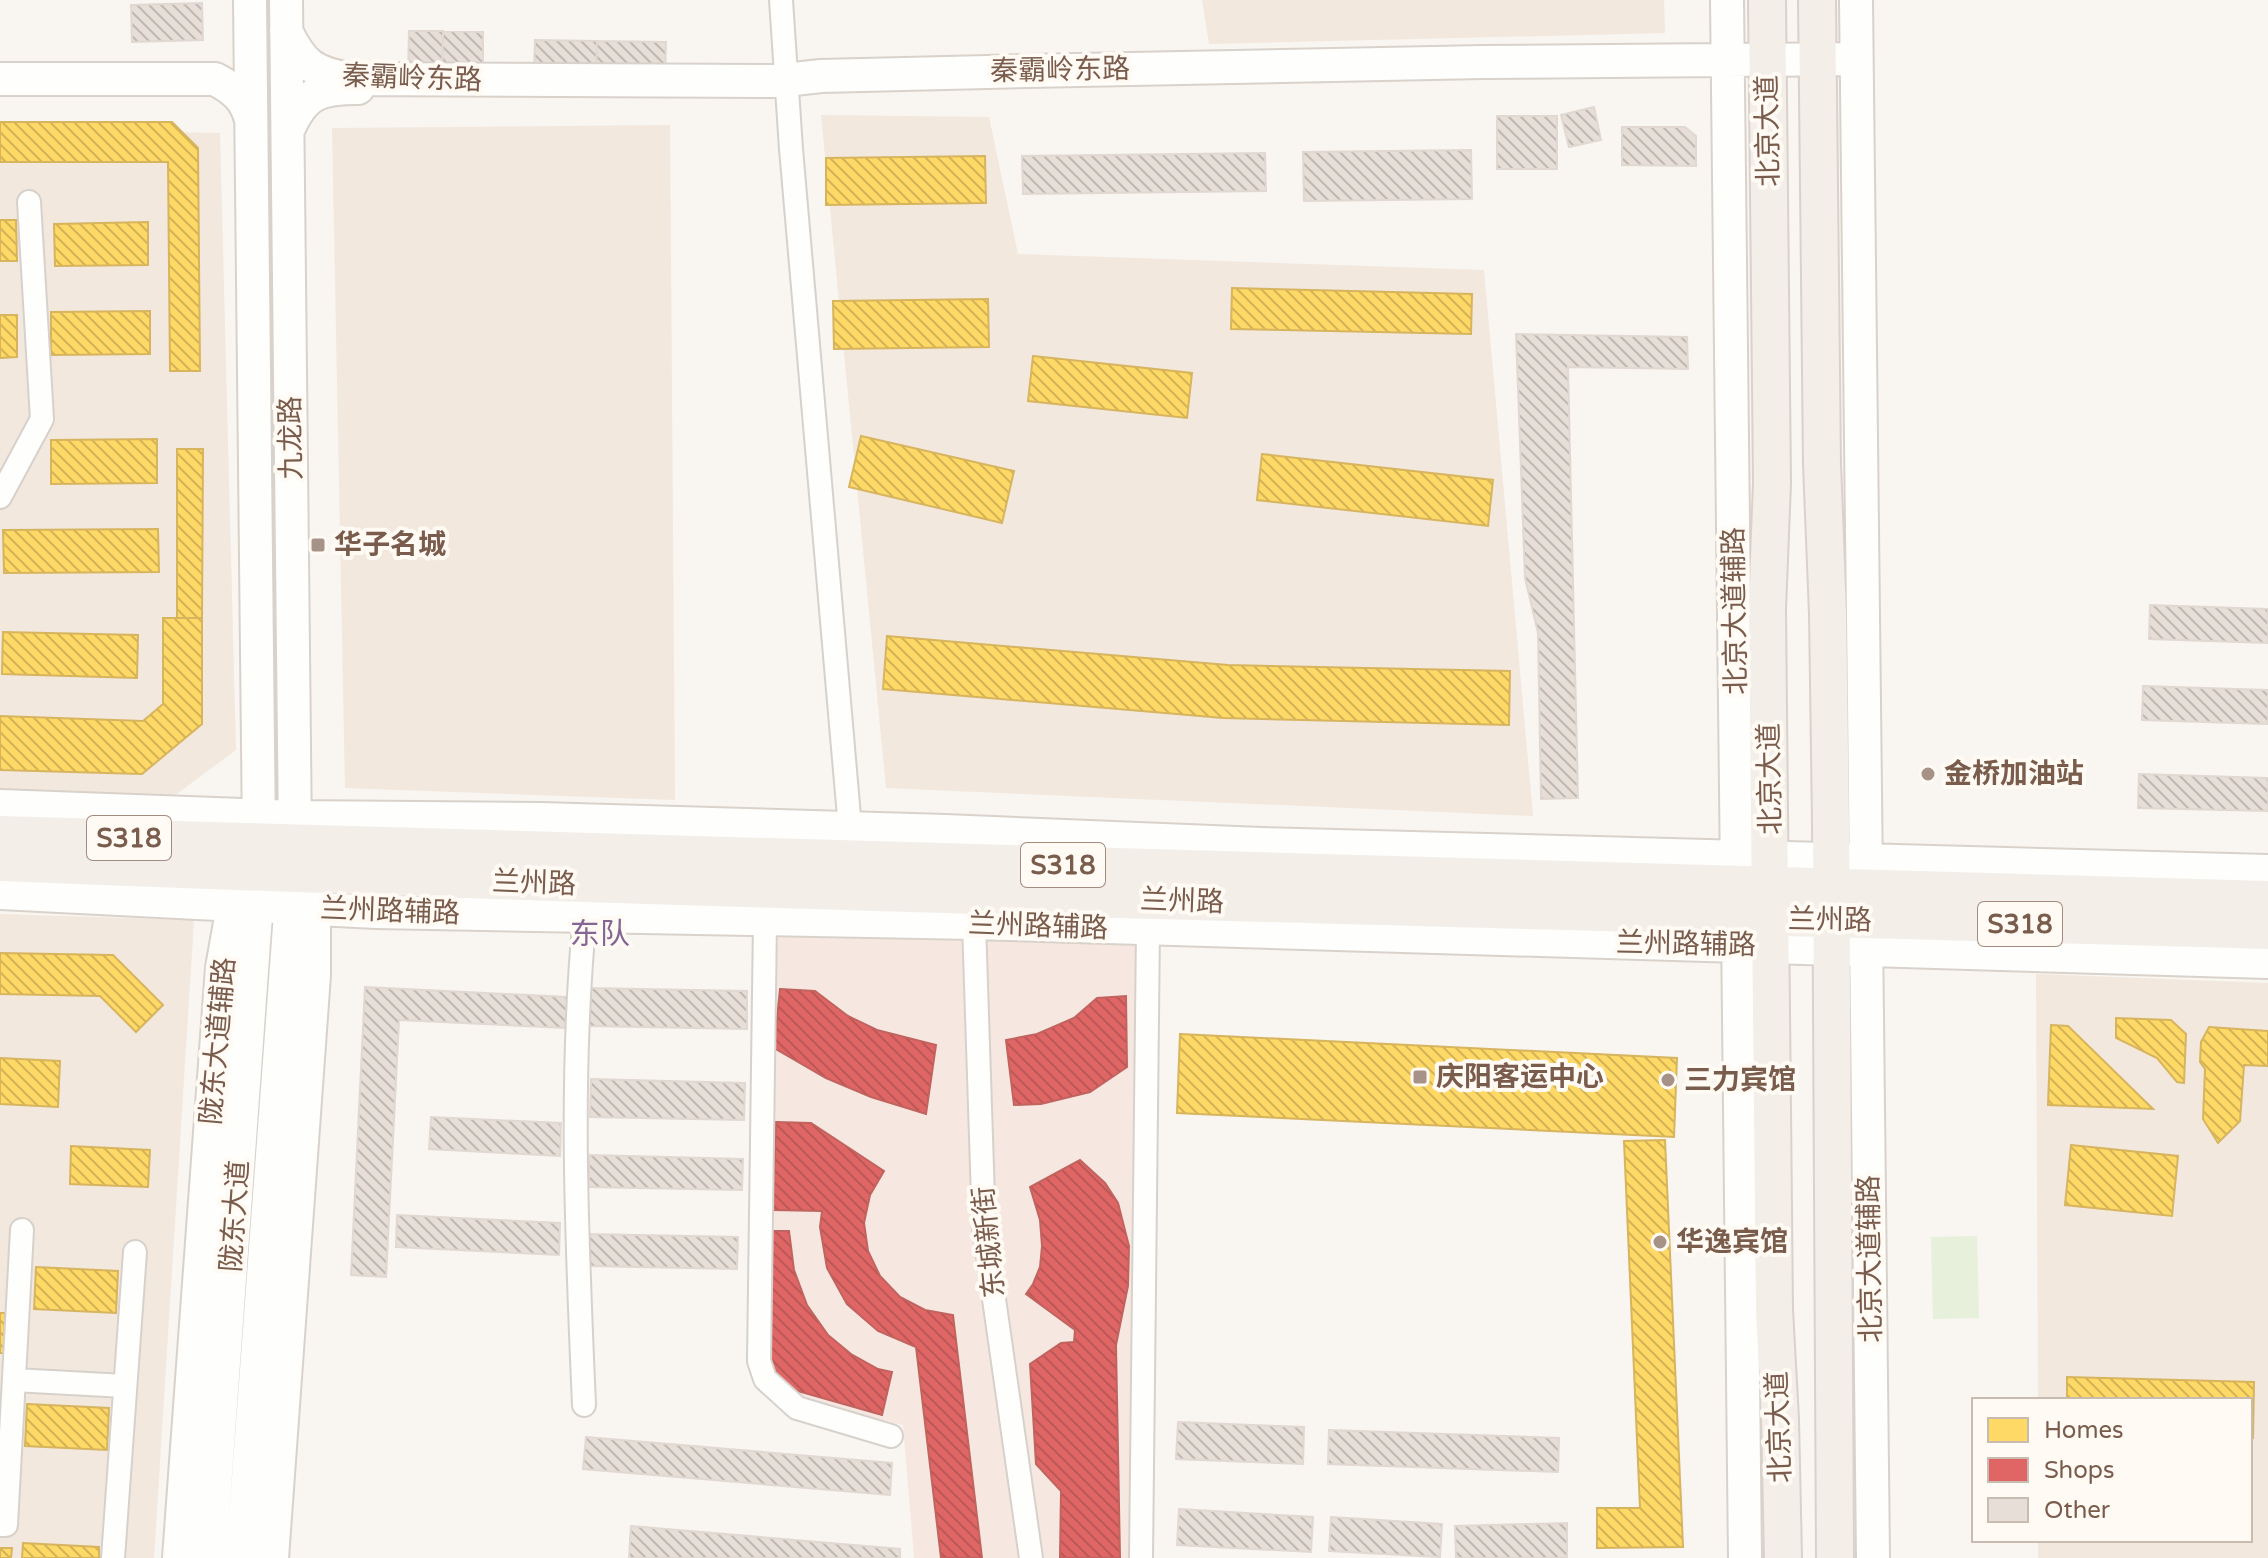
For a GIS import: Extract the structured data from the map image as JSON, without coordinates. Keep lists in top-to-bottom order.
{
  "streets": {
    "main road": ["北京大道", "S318", "兰州路"],
    "street": [
      "秦霸岭东路",
      "九龙路",
      "北京大道辅路",
      "兰州路辅路",
      "陇东大道辅路",
      "陇东大道",
      "东城新街"
    ]
  },
  "crossings": [
    ["秦霸岭东路", "北京大道"],
    ["秦霸岭东路", "九龙路"],
    ["秦霸岭东路", "北京大道辅路"],
    ["北京大道", "北京大道辅路"],
    ["北京大道", "兰州路"],
    ["北京大道", "兰州路辅路"],
    ["九龙路", "兰州路"],
    ["九龙路", "兰州路辅路"],
    ["九龙路", "陇东大道辅路"],
    ["九龙路", "陇东大道"],
    ["北京大道辅路", "兰州路"],
    ["北京大道辅路", "兰州路辅路"],
    ["兰州路", "兰州路辅路"],
    ["兰州路", "陇东大道辅路"],
    ["兰州路", "陇东大道"],
    ["兰州路辅路", "陇东大道辅路"],
    ["兰州路辅路", "陇东大道"],
    ["兰州路辅路", "东城新街"],
    ["陇东大道辅路", "陇东大道"]
  ],
  "districts": ["东队"],
  "places": {
    "transit": ["华子名城", "庆阳客运中心"],
    "other": ["金桥加油站", "三力宾馆", "华逸宾馆"]
  },
  "legend": ["Homes", "Shops", "Other"]
}
